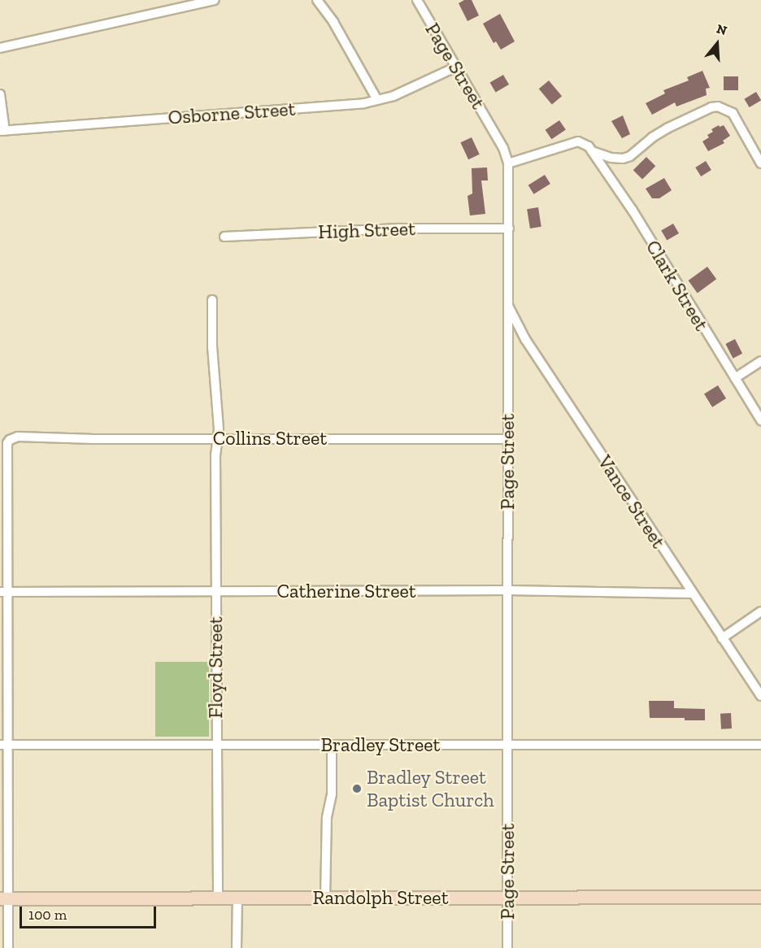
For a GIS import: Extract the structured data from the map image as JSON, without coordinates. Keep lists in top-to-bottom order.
{
  "streets": {
    "street": [
      "Page Street",
      "Osborne Street",
      "High Street",
      "Clark Street",
      "Collins Street",
      "Vance Street",
      "Catherine Street",
      "Floyd Street",
      "Bradley Street",
      "Randolph Street"
    ]
  },
  "crossings": [
    ["Page Street", "Osborne Street"],
    ["Page Street", "High Street"],
    ["Page Street", "Collins Street"],
    ["Page Street", "Vance Street"],
    ["Page Street", "Catherine Street"],
    ["Page Street", "Bradley Street"],
    ["Page Street", "Randolph Street"],
    ["Collins Street", "Catherine Street"],
    ["Collins Street", "Floyd Street"],
    ["Collins Street", "Bradley Street"],
    ["Collins Street", "Randolph Street"],
    ["Vance Street", "Catherine Street"],
    ["Catherine Street", "Floyd Street"],
    ["Floyd Street", "Bradley Street"],
    ["Floyd Street", "Randolph Street"]
  ],
  "places": ["Bradley Street Baptist Church"],
  "scale_bar": "100 m",
  "north": "top"
}
